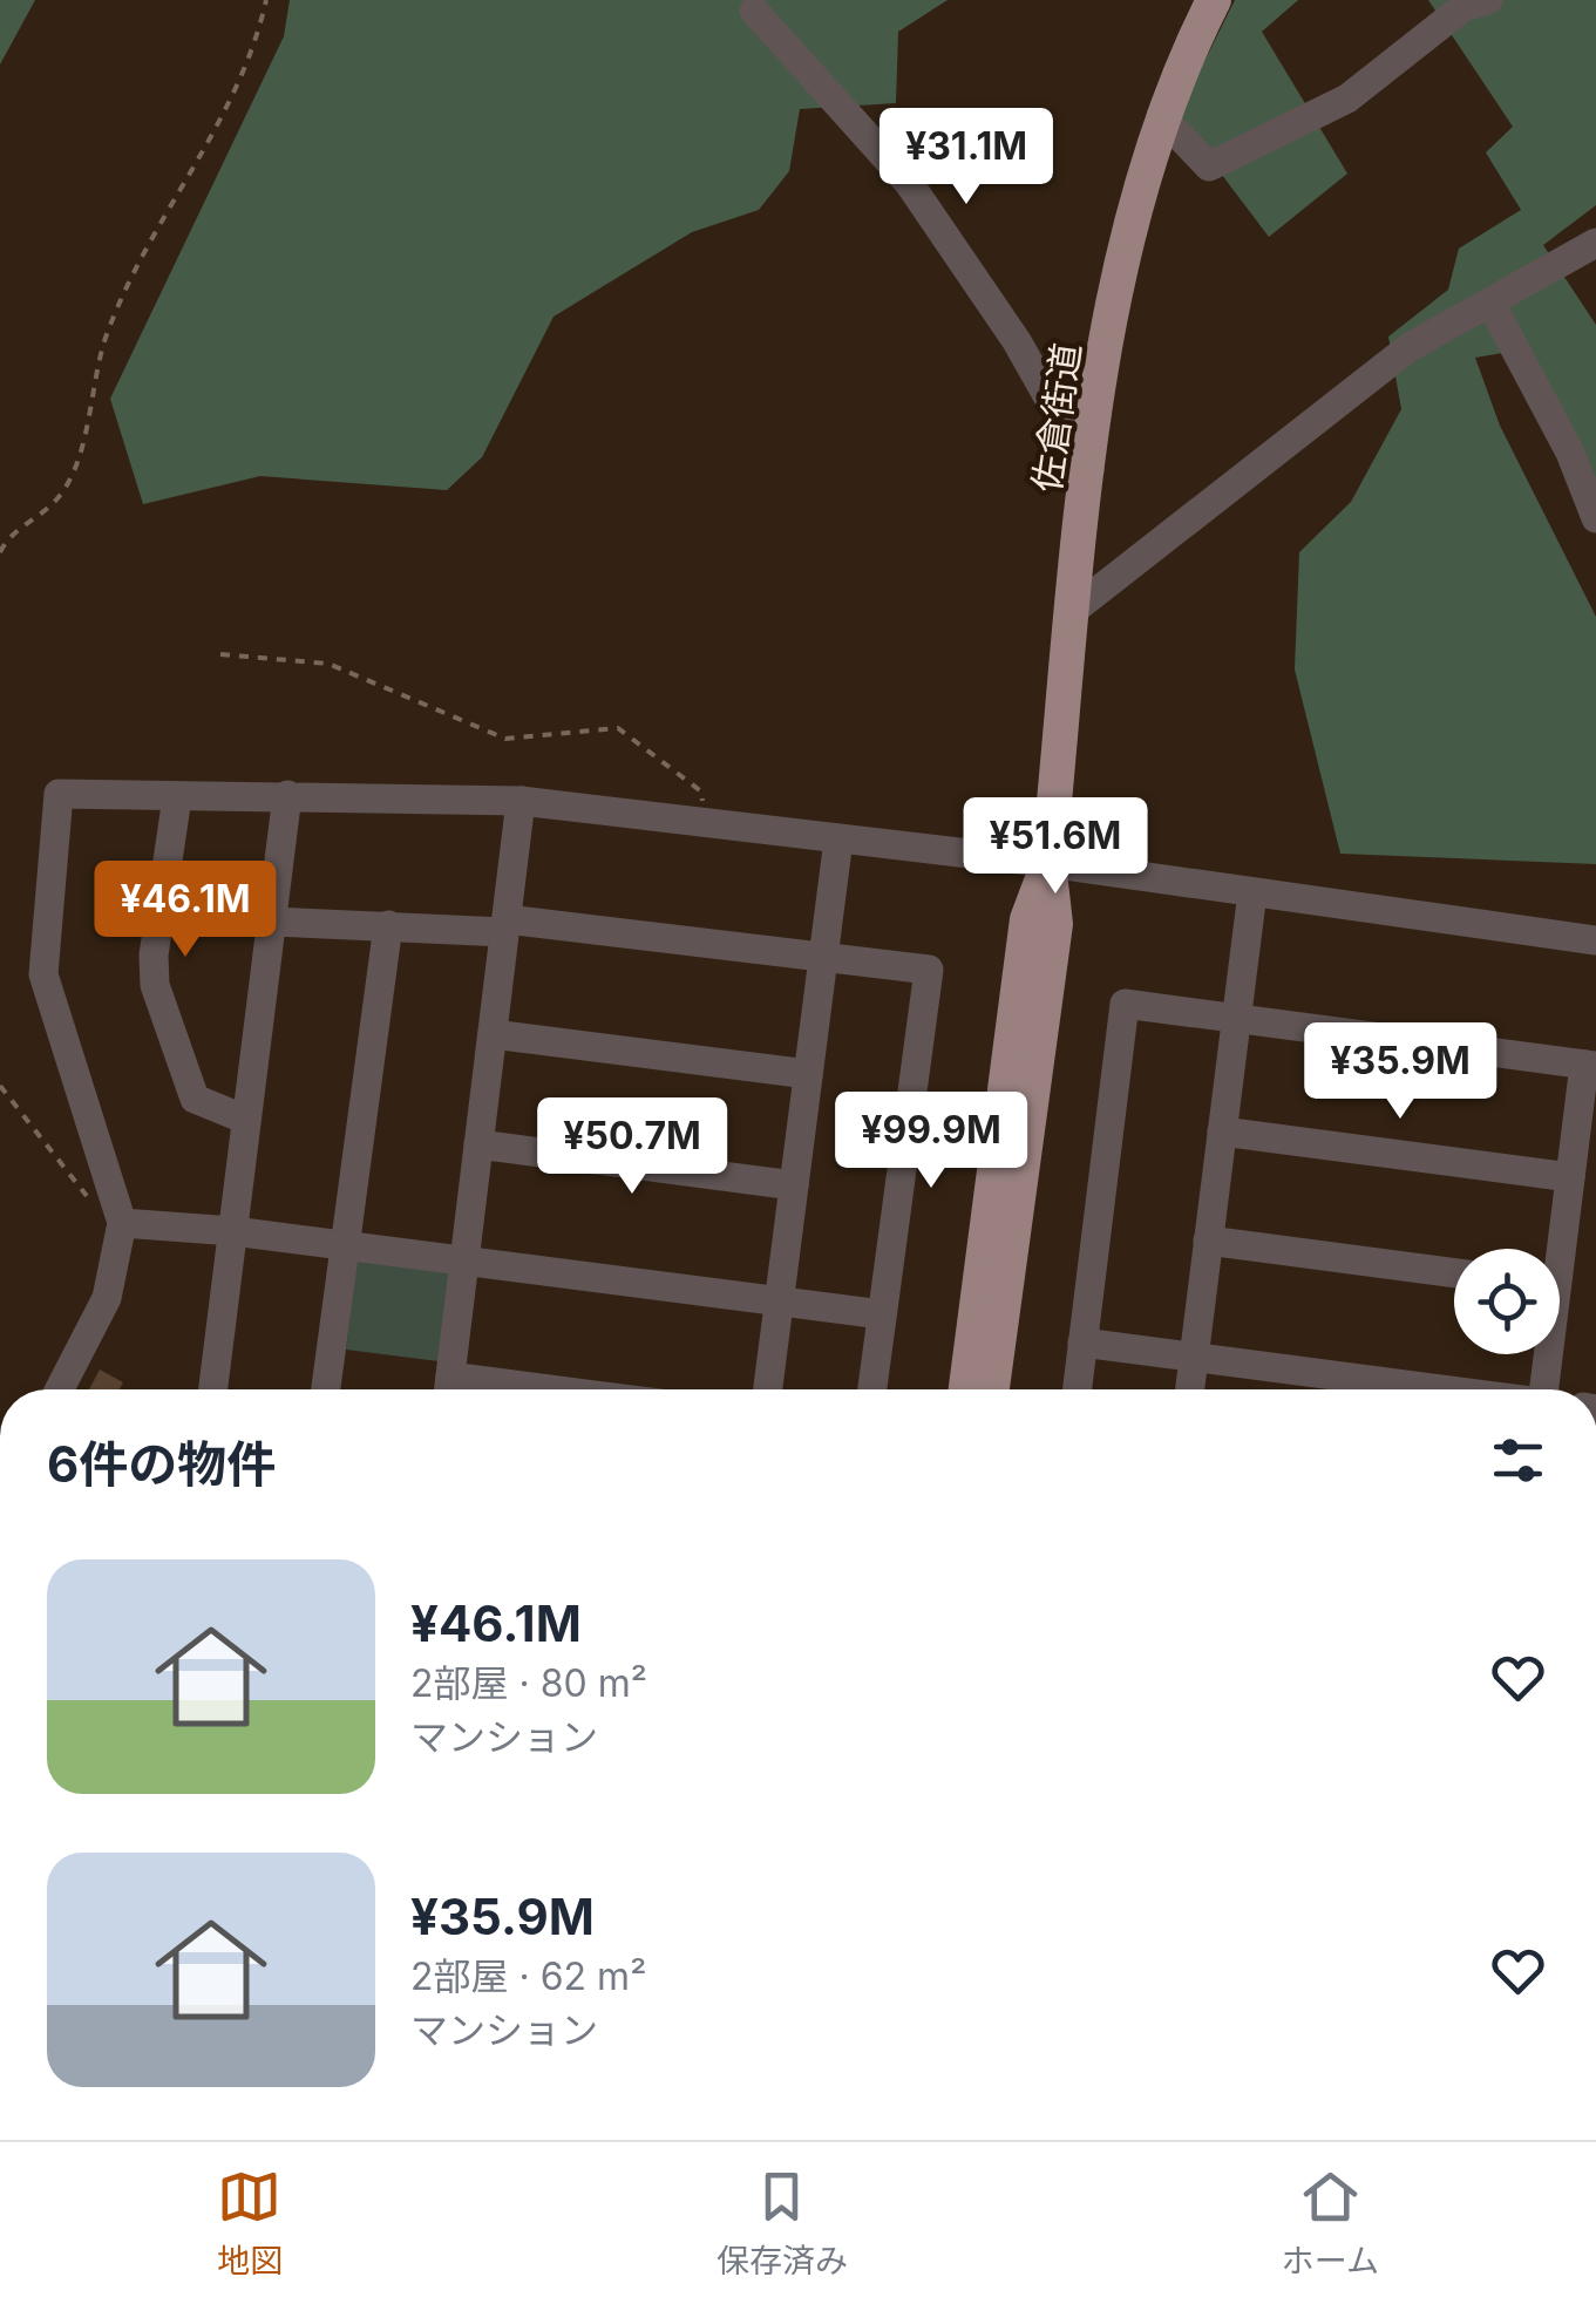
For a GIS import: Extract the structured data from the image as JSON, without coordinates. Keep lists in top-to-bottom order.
{
  "streets": {
    "main road": ["佐倉街道"]
  },
  "page": {
    "price": [
      "¥31.1M",
      "¥51.6M",
      "¥46.1M",
      "¥35.9M",
      "¥99.9M",
      "¥50.7M"
    ],
    "heading": "6件の物件",
    "list": [
      {
        "name": "¥46.1M",
        "note": "2部屋 · 80 m² · マンション"
      },
      {
        "name": "¥35.9M",
        "note": "2部屋 · 62 m² · マンション"
      }
    ],
    "tabs": ["地図", "保存済み", "ホーム"]
  }
}
